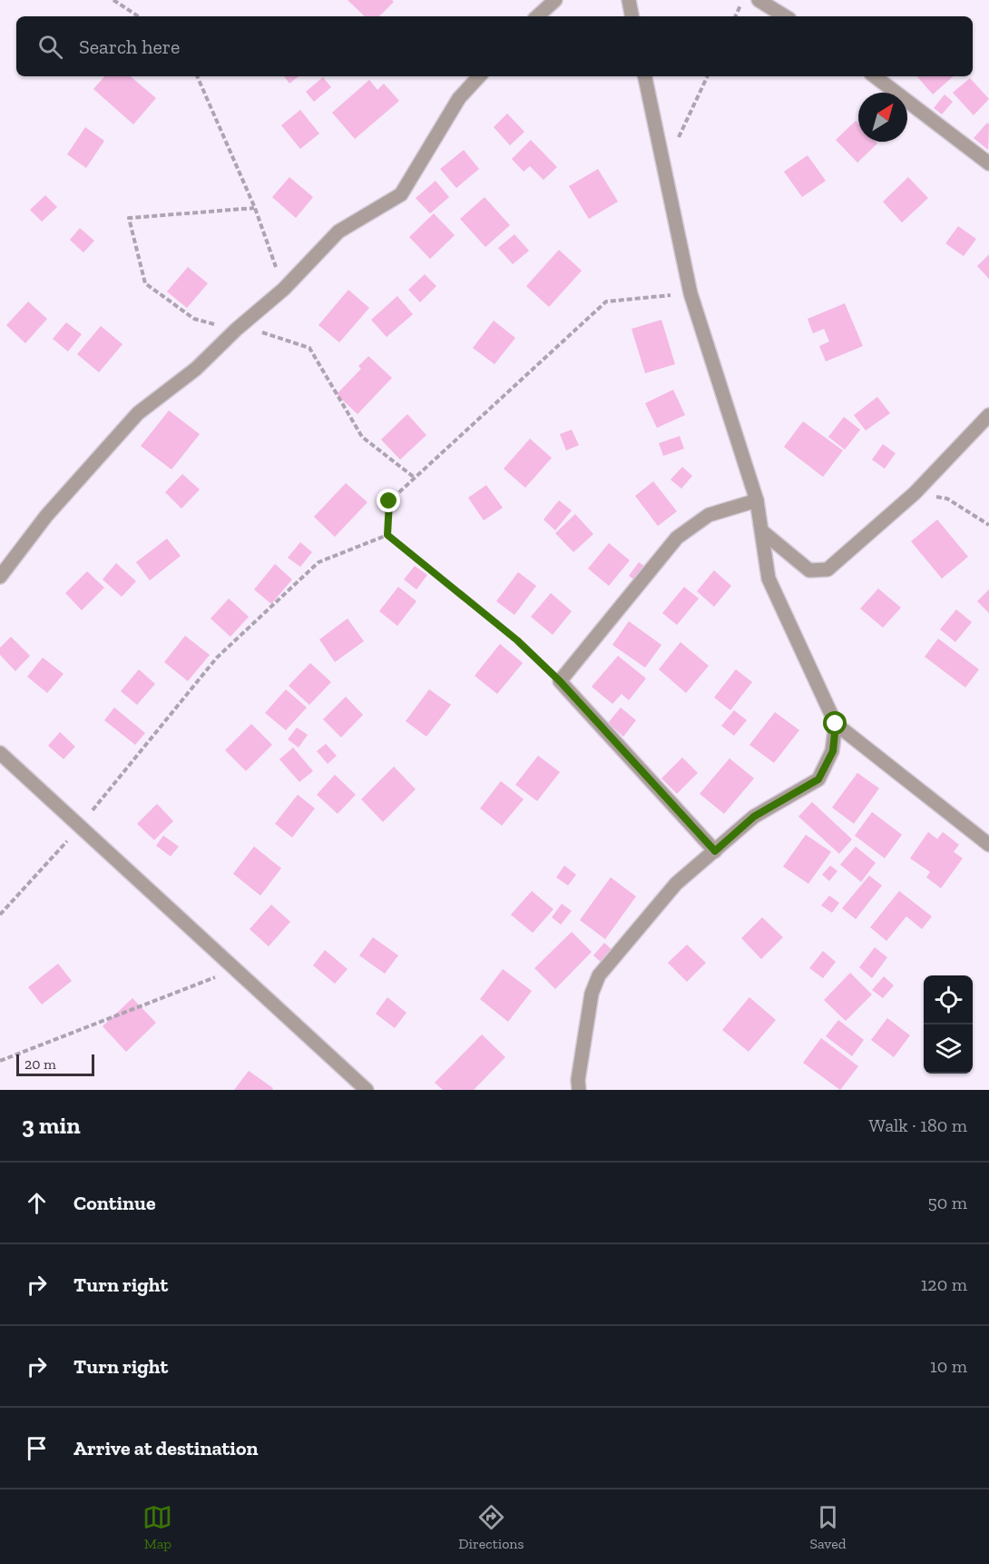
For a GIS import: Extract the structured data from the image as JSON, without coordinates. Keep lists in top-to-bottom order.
{
  "scale_bar": "20 m",
  "north": "top right",
  "page": {
    "search": "Search here",
    "scale": "20 m",
    "heading": ["3 min", "Walk · 180 m"],
    "list": [
      ["Continue", "50 m"],
      ["Turn right", "120 m"],
      ["Turn right", "10 m"],
      "Arrive at destination"
    ],
    "nav": ["Map", "Directions", "Saved"]
  }
}
